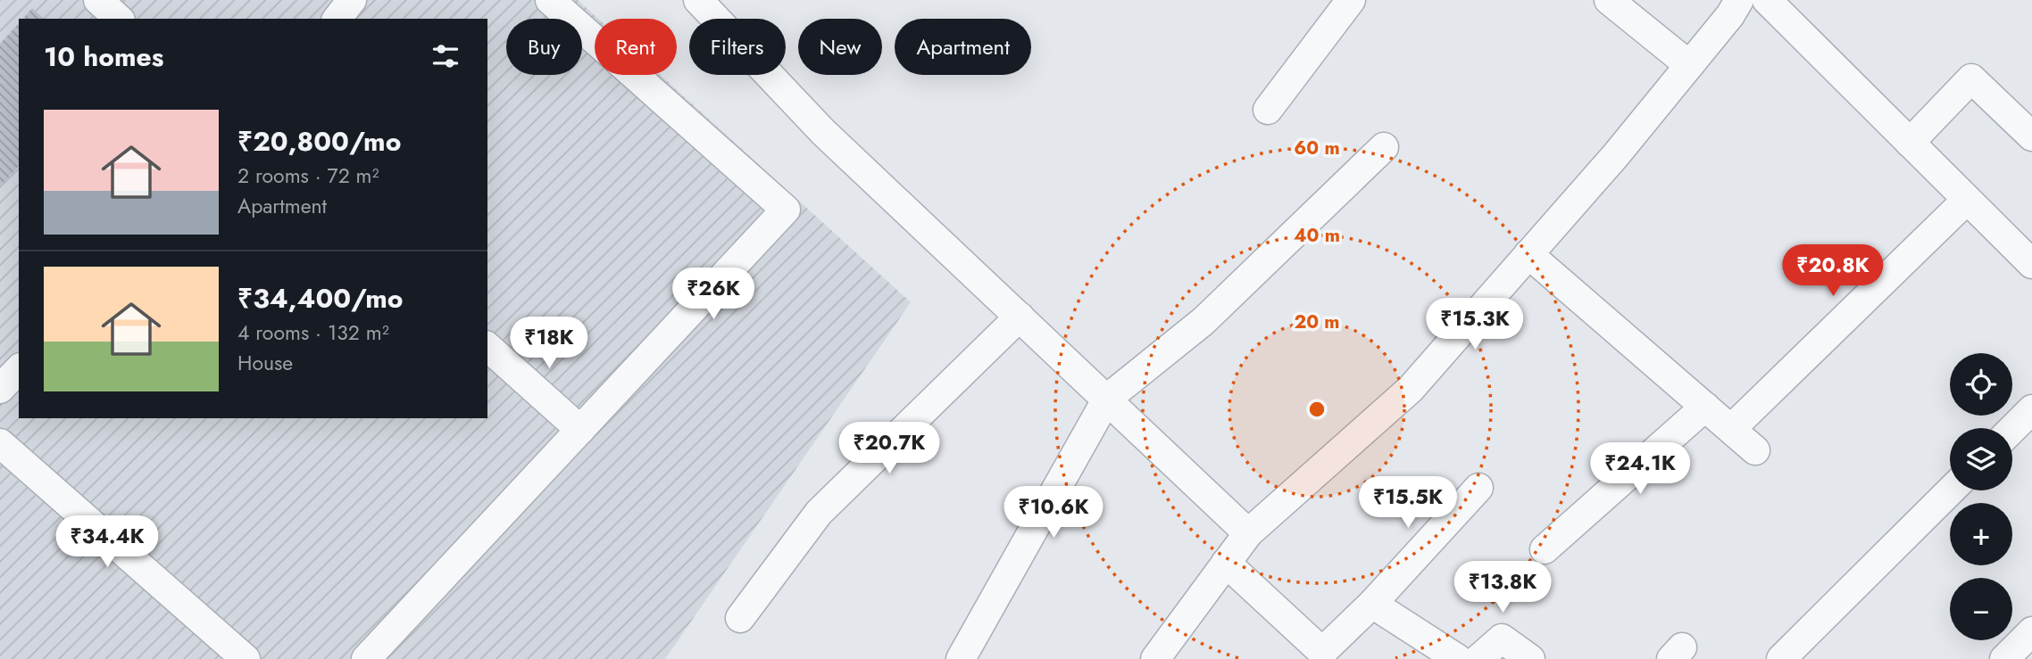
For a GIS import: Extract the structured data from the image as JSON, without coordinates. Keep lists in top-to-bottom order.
{
  "page": {
    "chip": [
      "Buy",
      "Rent",
      "Filters",
      "New",
      "Apartment"
    ],
    "heading": "10 homes",
    "list": [
      {
        "name": "₹20,800/mo",
        "note": "2 rooms · 72 m² · Apartment"
      },
      {
        "name": "₹34,400/mo",
        "note": "4 rooms · 132 m² · House"
      }
    ],
    "price": [
      "₹20.8K",
      "₹26K",
      "₹15.3K",
      "₹18K",
      "₹20.7K",
      "₹24.1K",
      "₹15.5K",
      "₹10.6K",
      "₹34.4K",
      "₹13.8K"
    ],
    "map_buttons": ["+", "−"]
  },
  "rings": ["60 m", "40 m", "20 m"]
}
